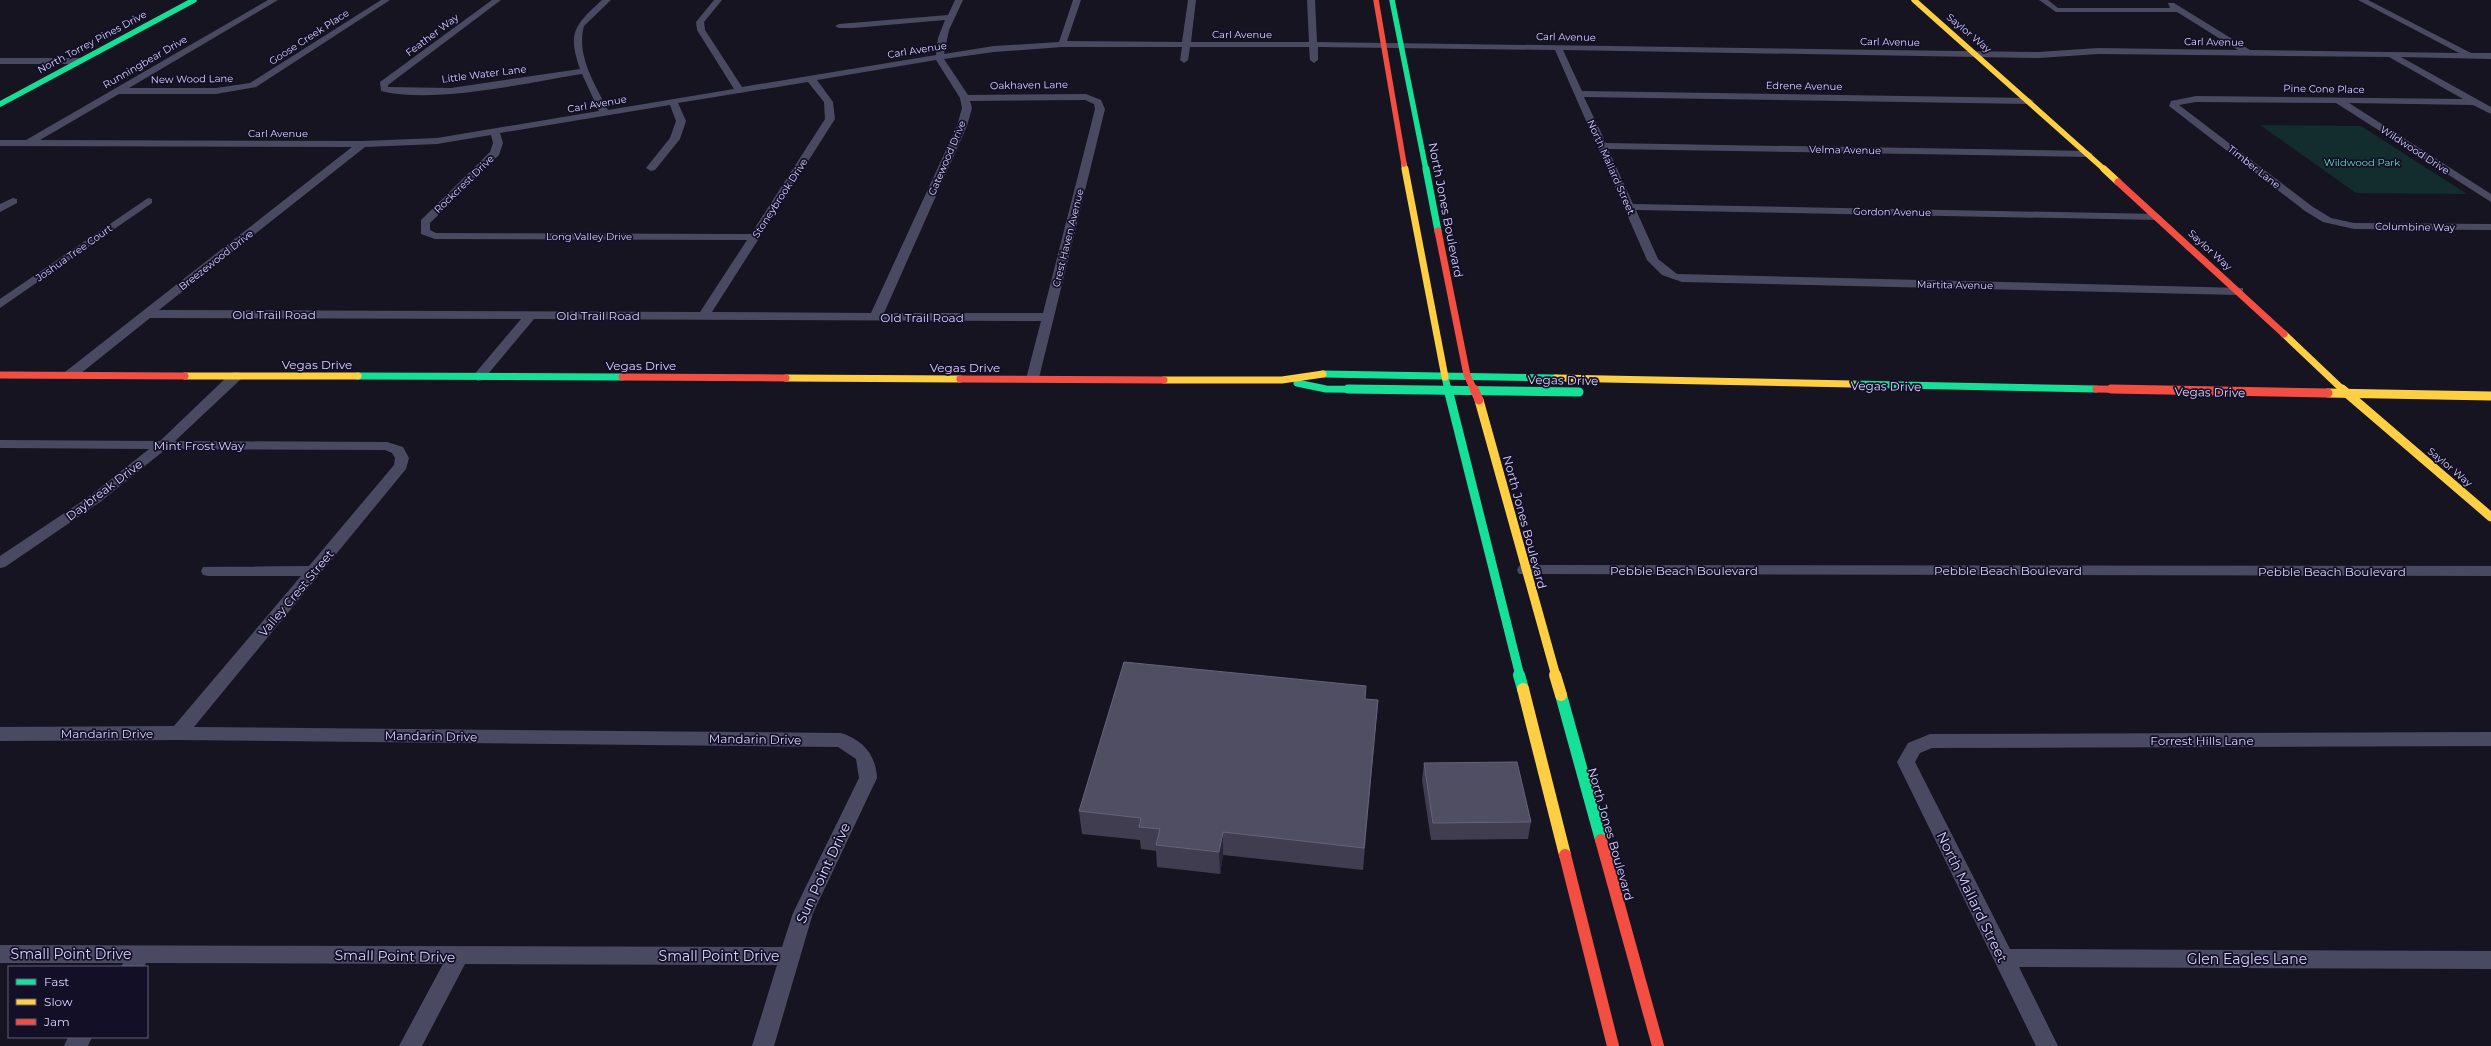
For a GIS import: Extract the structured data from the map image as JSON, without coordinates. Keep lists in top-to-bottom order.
{
  "streets": {
    "main road": [
      "Saylor Way",
      "North Torrey Pines Drive",
      "North Jones Boulevard",
      "Vegas Drive"
    ],
    "street": [
      "Carl Avenue",
      "Feather Way",
      "Goose Creek Place",
      "Runningbear Drive",
      "Little Water Lane",
      "New Wood Lane",
      "Oakhaven Lane",
      "Edrene Avenue",
      "Pine Cone Place",
      "Velma Avenue",
      "Wildwood Drive",
      "Gatewood Drive",
      "North Mallard Street",
      "Timber Lane",
      "Rockcrest Drive",
      "Stoneybrook Drive",
      "Gordon Avenue",
      "Columbine Way",
      "Long Valley Drive",
      "Crest Haven Avenue",
      "Joshua Tree Court",
      "Breezewood Drive",
      "Martita Avenue",
      "Old Trail Road",
      "Mint Frost Way",
      "Daybreak Drive",
      "Pebble Beach Boulevard",
      "Valley Crest Street",
      "Mandarin Drive",
      "Forrest Hills Lane",
      "Sun Point Drive",
      "Small Point Drive",
      "Glen Eagles Lane"
    ]
  },
  "crossings": [
    ["Saylor Way", "Carl Avenue"],
    ["Saylor Way", "Edrene Avenue"],
    ["Saylor Way", "Velma Avenue"],
    ["Saylor Way", "Gordon Avenue"],
    ["Saylor Way", "Martita Avenue"],
    ["Saylor Way", "Vegas Drive"],
    ["Carl Avenue", "Runningbear Drive"],
    ["Carl Avenue", "North Mallard Street"],
    ["Carl Avenue", "Rockcrest Drive"],
    ["Carl Avenue", "Stoneybrook Drive"],
    ["Carl Avenue", "North Jones Boulevard"],
    ["Carl Avenue", "Breezewood Drive"],
    ["Feather Way", "Little Water Lane"],
    ["Goose Creek Place", "New Wood Lane"],
    ["Runningbear Drive", "New Wood Lane"],
    ["Oakhaven Lane", "Gatewood Drive"],
    ["Oakhaven Lane", "Crest Haven Avenue"],
    ["Edrene Avenue", "North Mallard Street"],
    ["Pine Cone Place", "Wildwood Drive"],
    ["Pine Cone Place", "Timber Lane"],
    ["Velma Avenue", "North Mallard Street"],
    ["Gatewood Drive", "Old Trail Road"],
    ["North Mallard Street", "Gordon Avenue"],
    ["North Mallard Street", "Martita Avenue"],
    ["North Mallard Street", "Forrest Hills Lane"],
    ["North Mallard Street", "Glen Eagles Lane"],
    ["Timber Lane", "Columbine Way"],
    ["Rockcrest Drive", "Long Valley Drive"],
    ["Stoneybrook Drive", "Long Valley Drive"],
    ["Stoneybrook Drive", "Old Trail Road"],
    ["North Jones Boulevard", "Vegas Drive"],
    ["North Jones Boulevard", "Pebble Beach Boulevard"],
    ["Crest Haven Avenue", "Old Trail Road"],
    ["Crest Haven Avenue", "Vegas Drive"],
    ["Breezewood Drive", "Old Trail Road"],
    ["Breezewood Drive", "Vegas Drive"],
    ["Vegas Drive", "Daybreak Drive"],
    ["Mint Frost Way", "Daybreak Drive"],
    ["Mint Frost Way", "Valley Crest Street"],
    ["Valley Crest Street", "Mandarin Drive"],
    ["Mandarin Drive", "Sun Point Drive"],
    ["Sun Point Drive", "Small Point Drive"]
  ],
  "parks": ["Wildwood Park"],
  "legend": ["Fast", "Slow", "Jam"]
}
